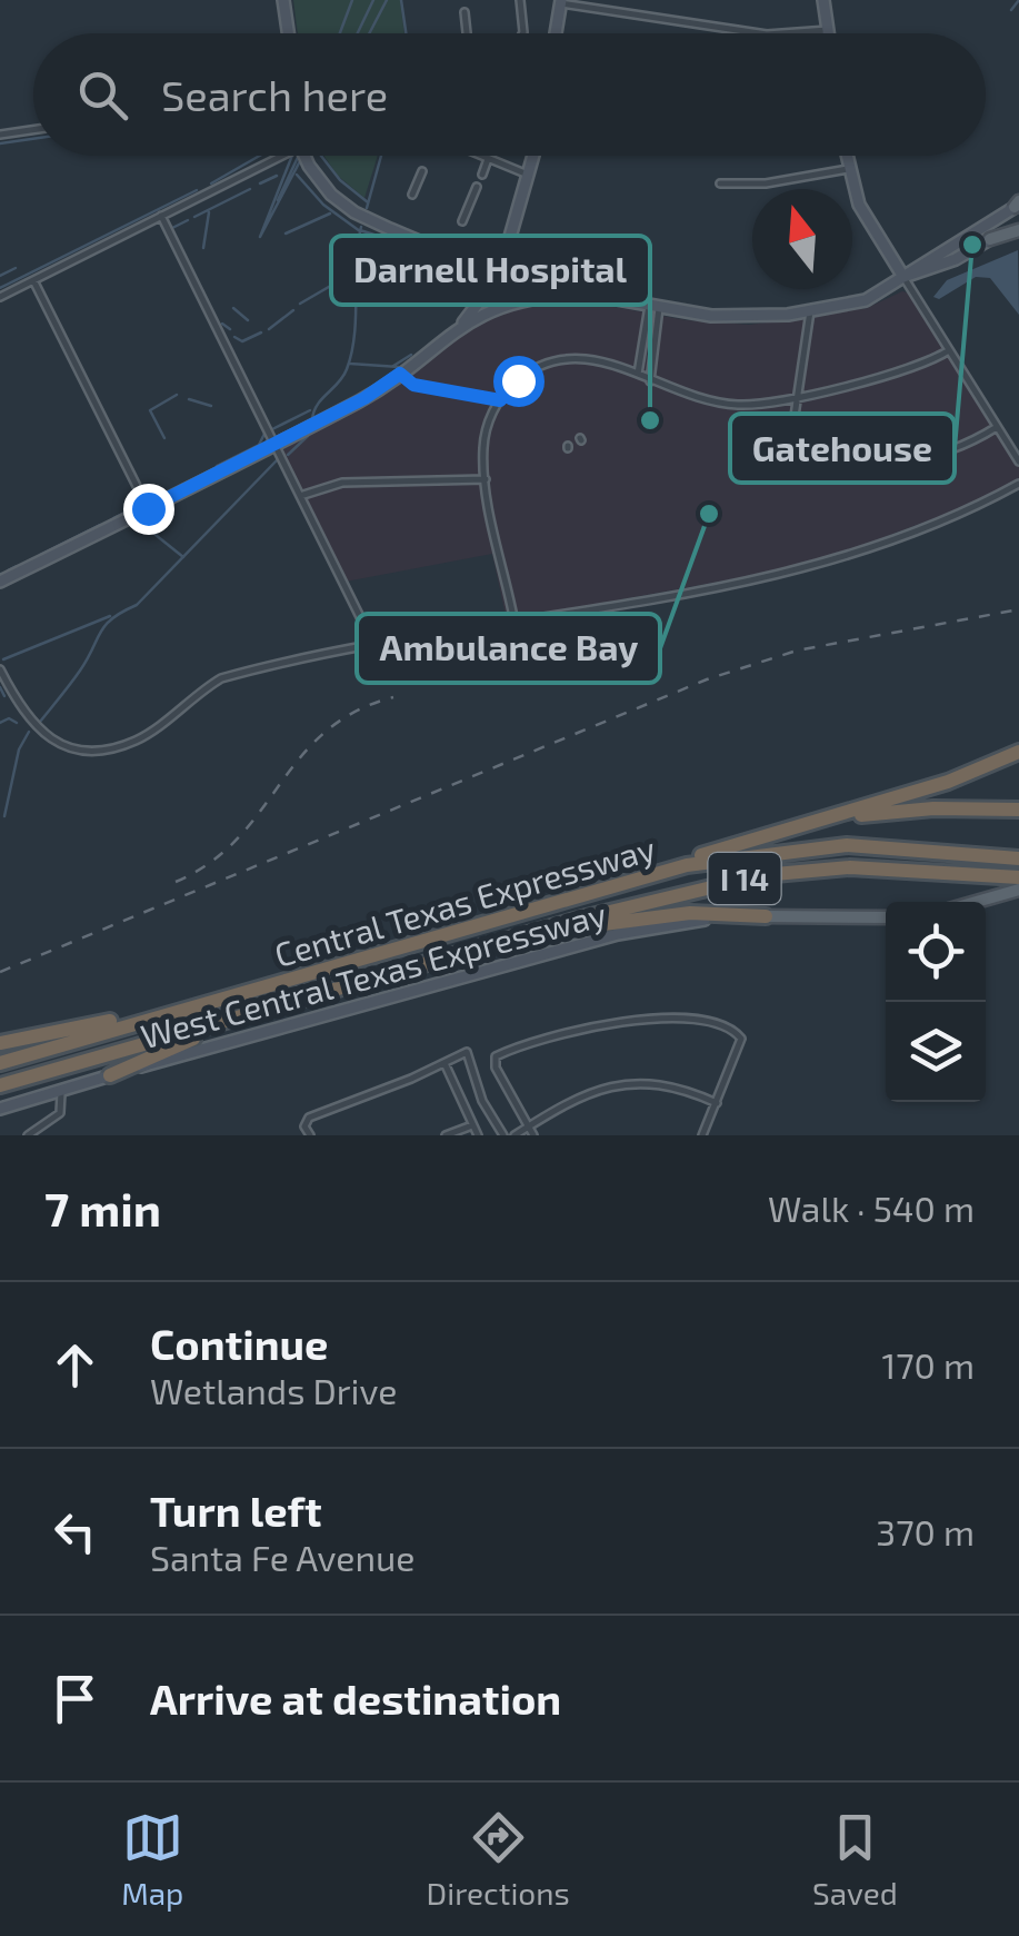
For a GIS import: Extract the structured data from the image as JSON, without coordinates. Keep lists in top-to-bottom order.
{
  "streets": {
    "highway": ["I 14", "Central Texas Expressway"],
    "street": ["West Central Texas Expressway"]
  },
  "places": ["Gatehouse", "Darnell Hospital", "Ambulance Bay"],
  "north": "top",
  "page": {
    "search": "Search here",
    "heading": ["7 min", "Walk · 540 m"],
    "list": [
      ["Continue", "Wetlands Drive", "170 m"],
      ["Turn left", "Santa Fe Avenue", "370 m"],
      "Arrive at destination"
    ],
    "nav": ["Map", "Directions", "Saved"]
  }
}
